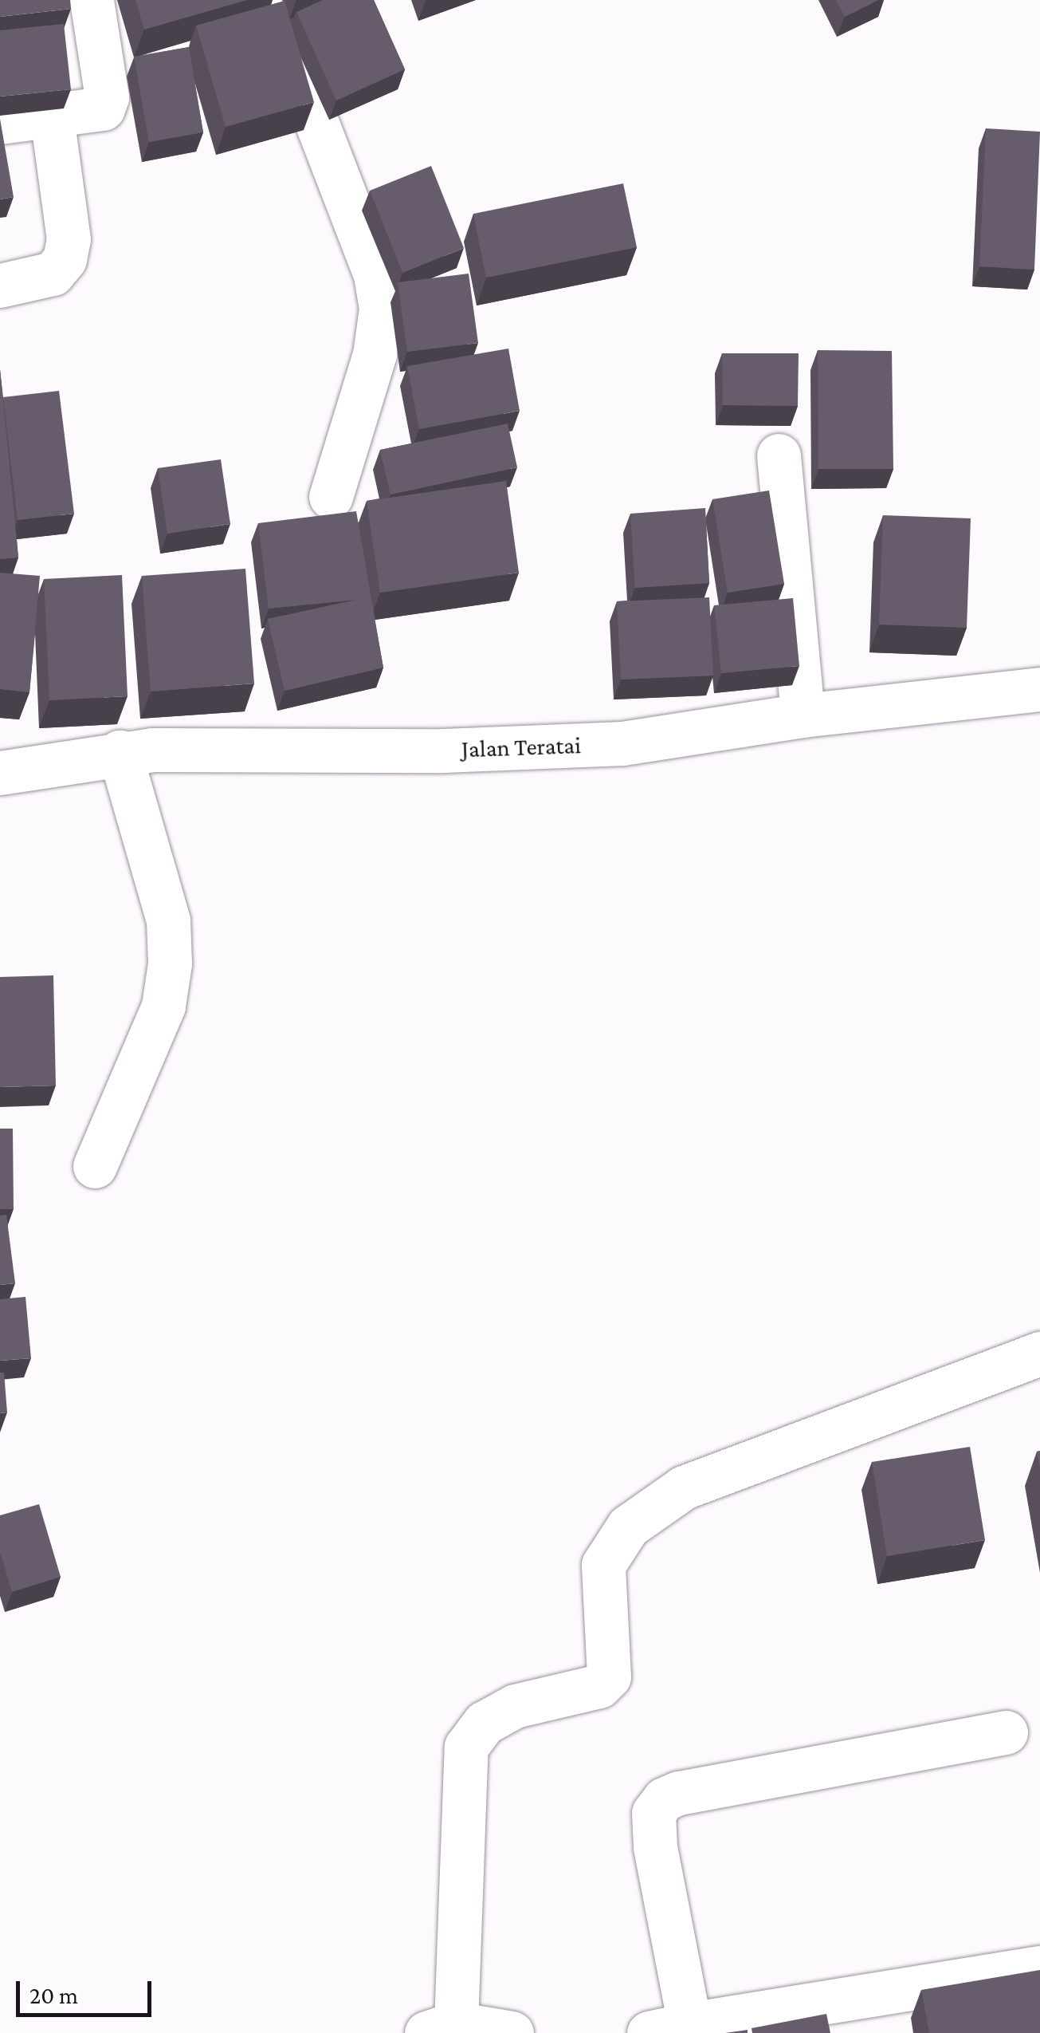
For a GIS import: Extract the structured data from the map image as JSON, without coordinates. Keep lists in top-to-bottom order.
{
  "streets": {
    "street": ["Jalan Teratai"]
  },
  "scale_bar": "20 m"
}
